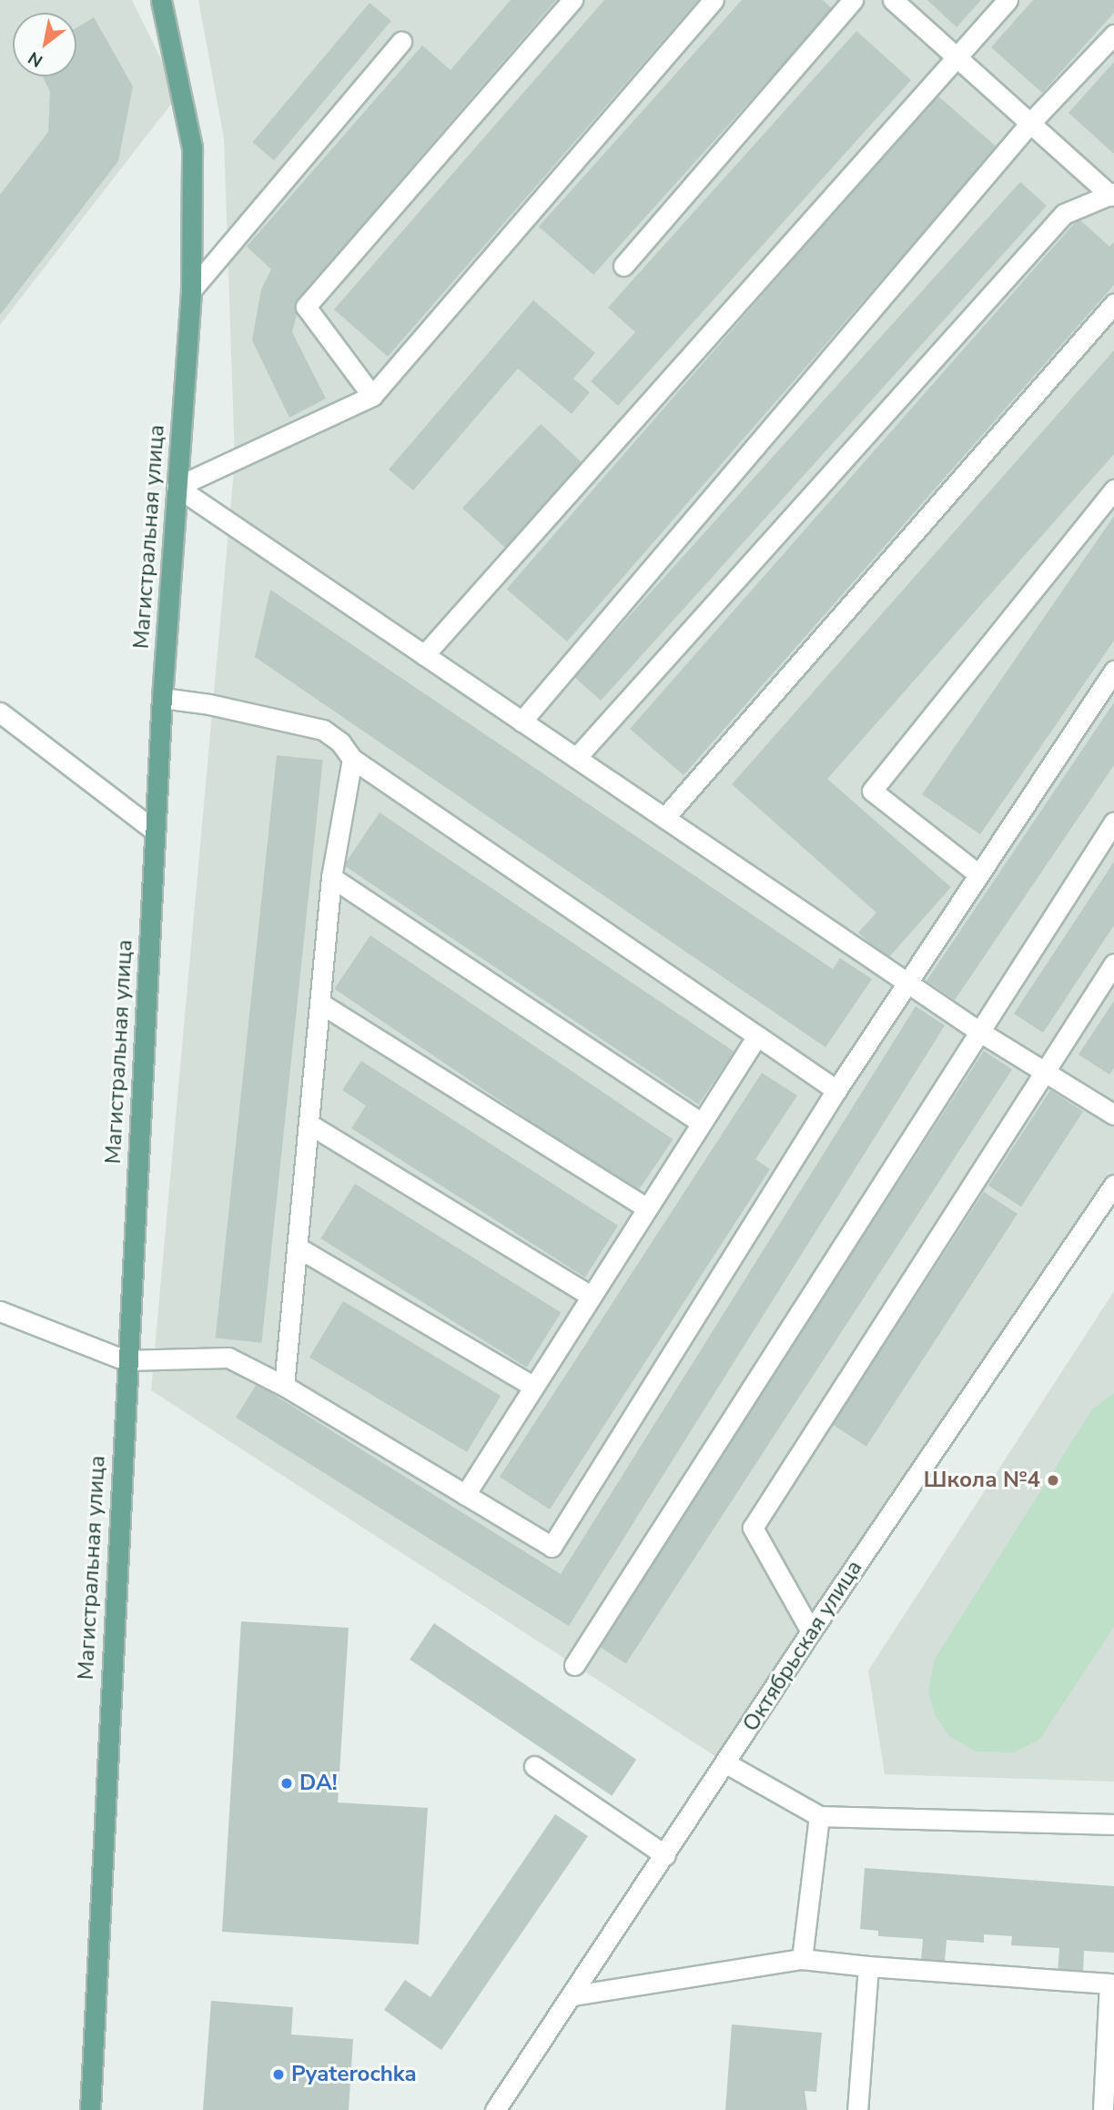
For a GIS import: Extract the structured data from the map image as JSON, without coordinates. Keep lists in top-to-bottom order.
{
  "streets": {
    "main road": ["Магистральная улица"],
    "street": ["Октябрьская улица"]
  },
  "places": ["Школа №4", "DA!", "Pyaterochka"],
  "north": "bottom left"
}
